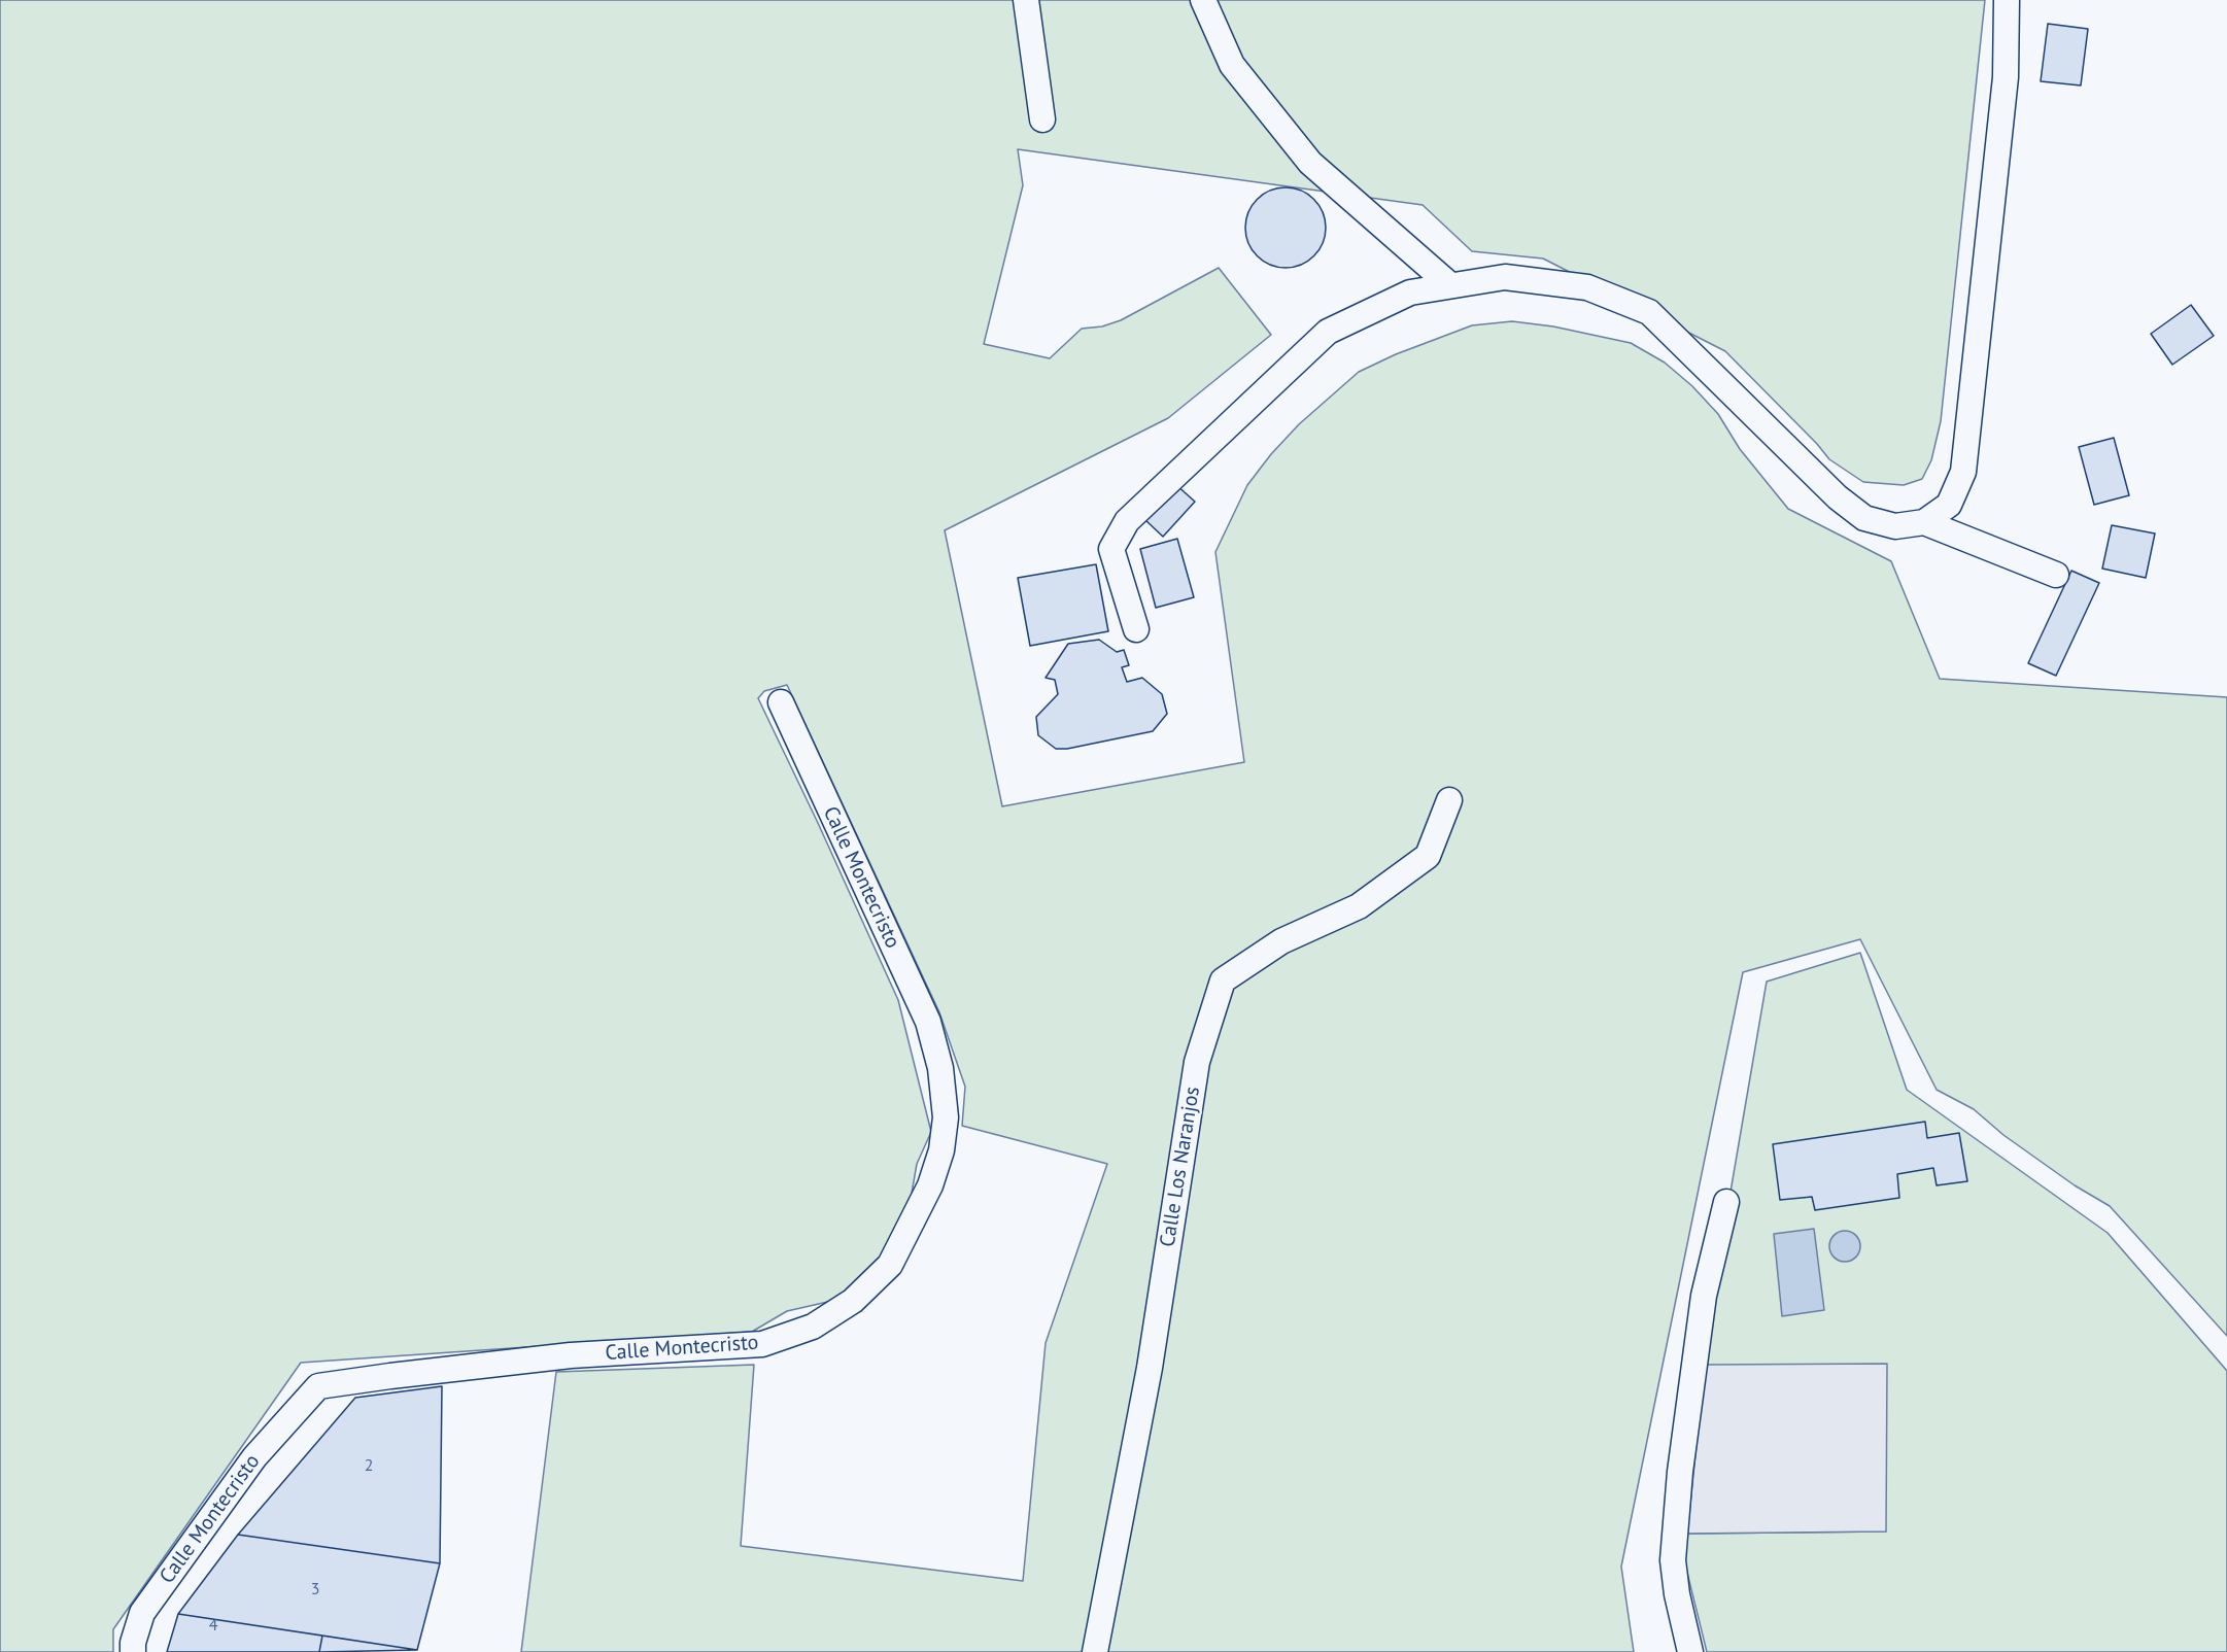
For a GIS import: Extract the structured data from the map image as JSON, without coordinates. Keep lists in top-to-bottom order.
{
  "streets": {
    "street": ["Calle Montecristo", "Calle Los Naranjos"]
  },
  "house_numbers": ["2", "3", "4"]
}
